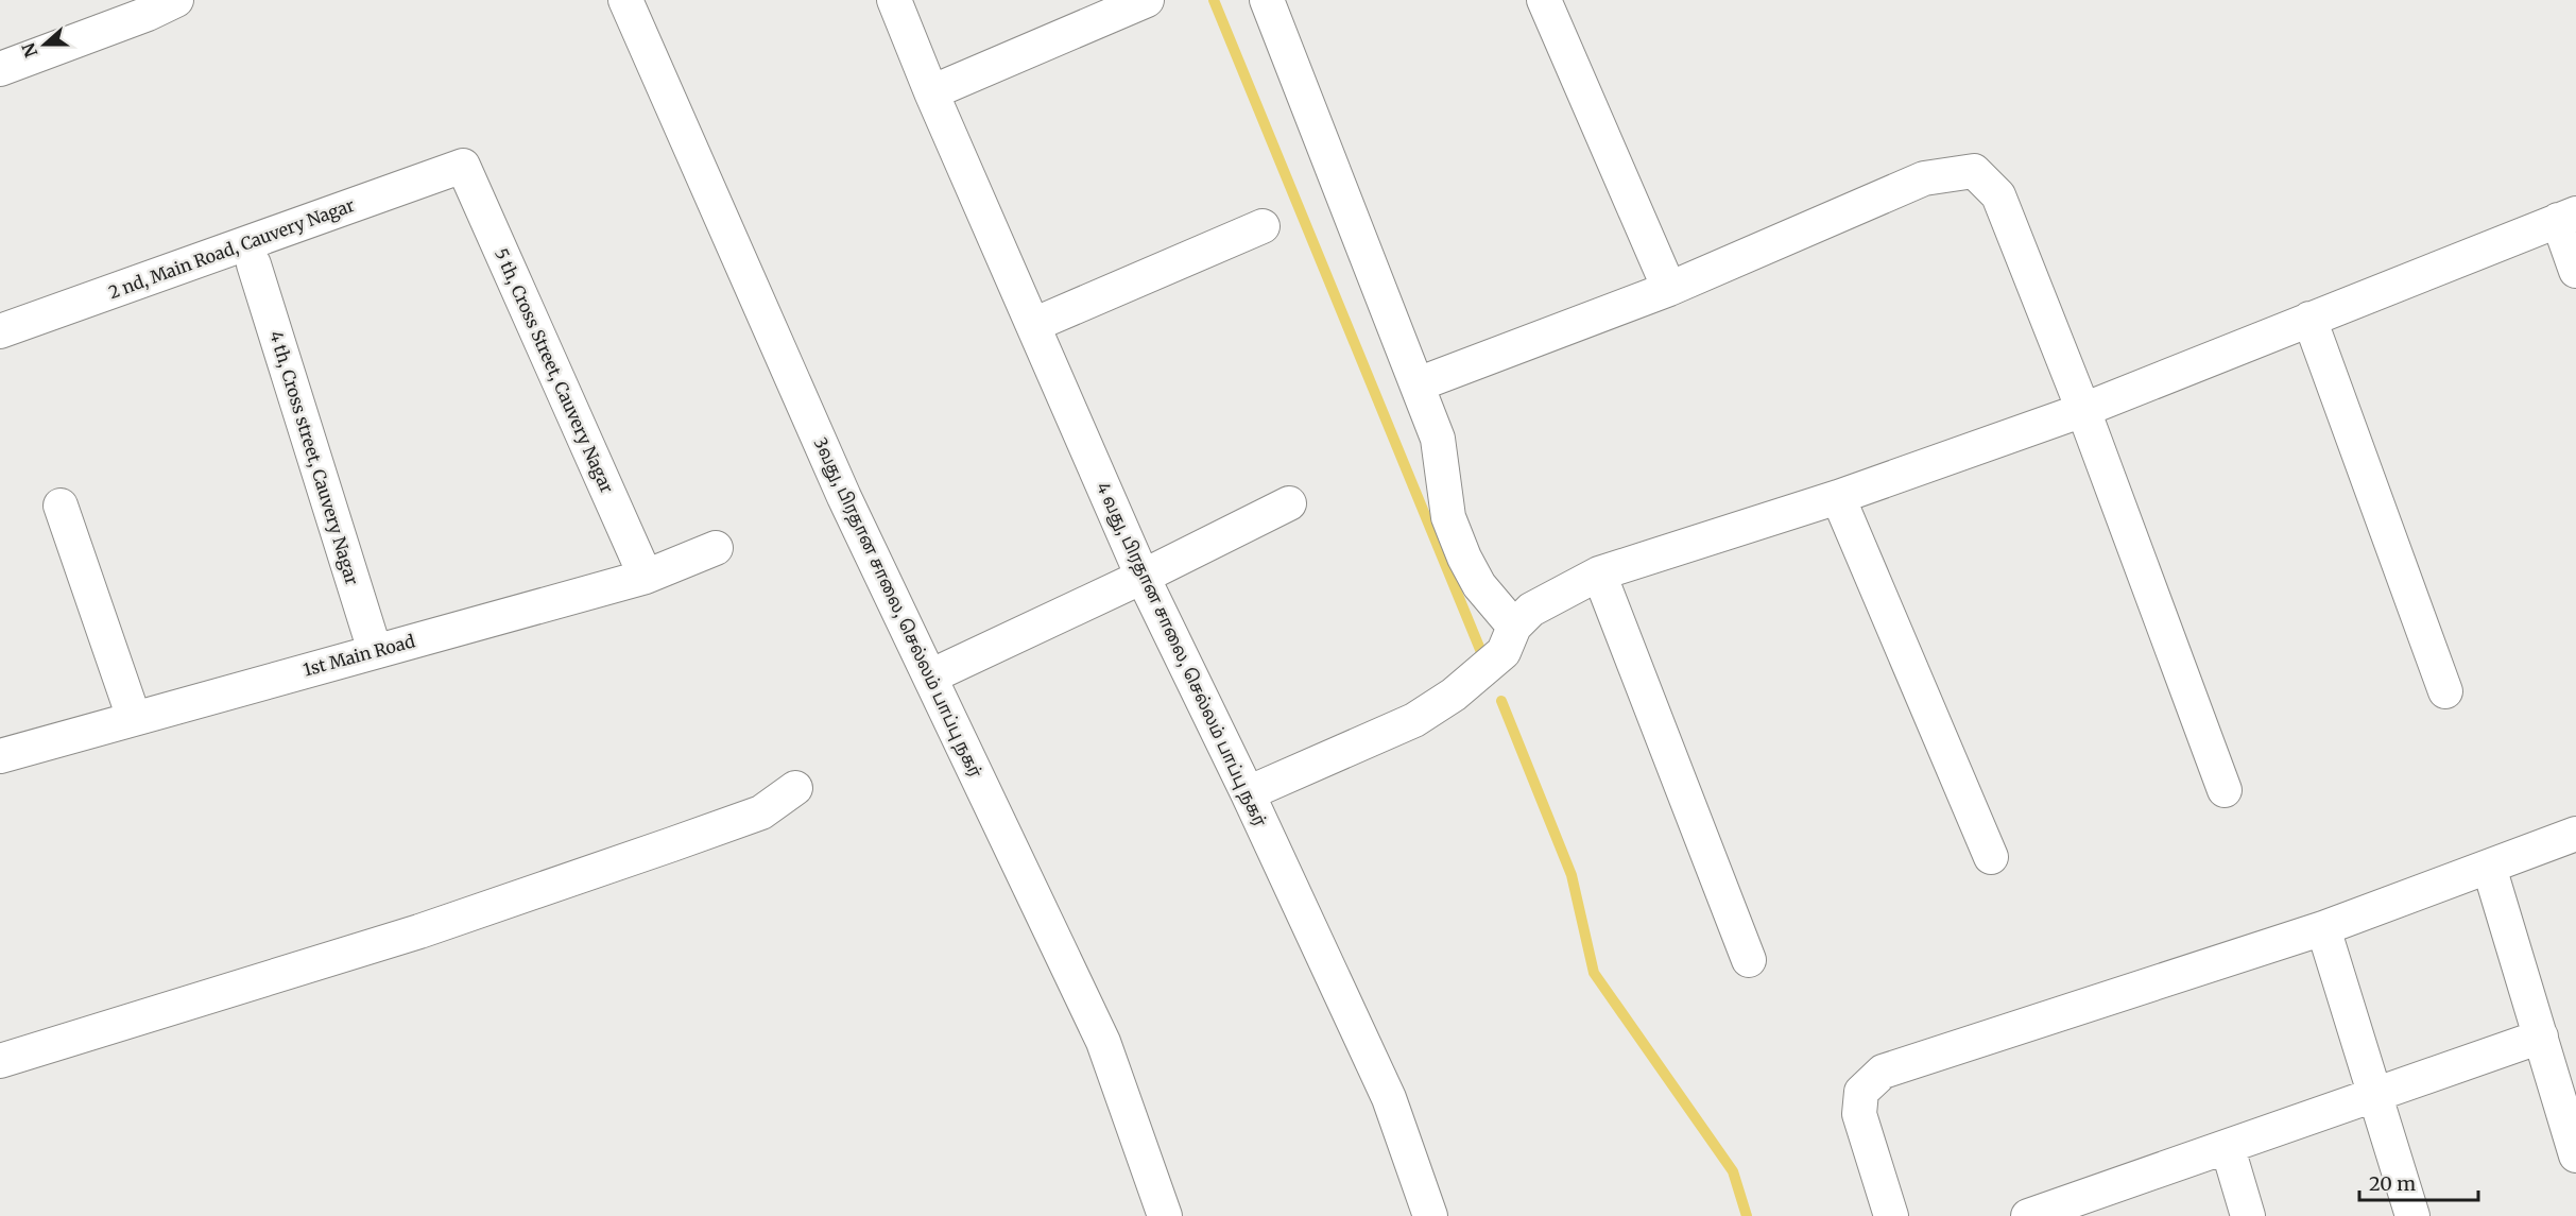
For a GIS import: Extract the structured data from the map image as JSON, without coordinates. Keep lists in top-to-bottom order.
{
  "streets": {
    "street": [
      "2 nd, Main Road, Cauvery Nagar",
      "5 th, Cross Street, Cauvery Nagar",
      "4 th, Cross street, Cauvery Nagar",
      "3வது, பிரதான சாலை, செல்லம் பாப்பு நகர்",
      "4 வது, பிரதான சாலை, செல்லம் பாப்பு நகர்",
      "1st Main Road"
    ]
  },
  "crossings": [
    ["2 nd, Main Road, Cauvery Nagar", "5 th, Cross Street, Cauvery Nagar"],
    ["5 th, Cross Street, Cauvery Nagar", "1st Main Road"],
    ["4 th, Cross street, Cauvery Nagar", "1st Main Road"]
  ],
  "scale_bar": "20 m",
  "north": "left"
}
